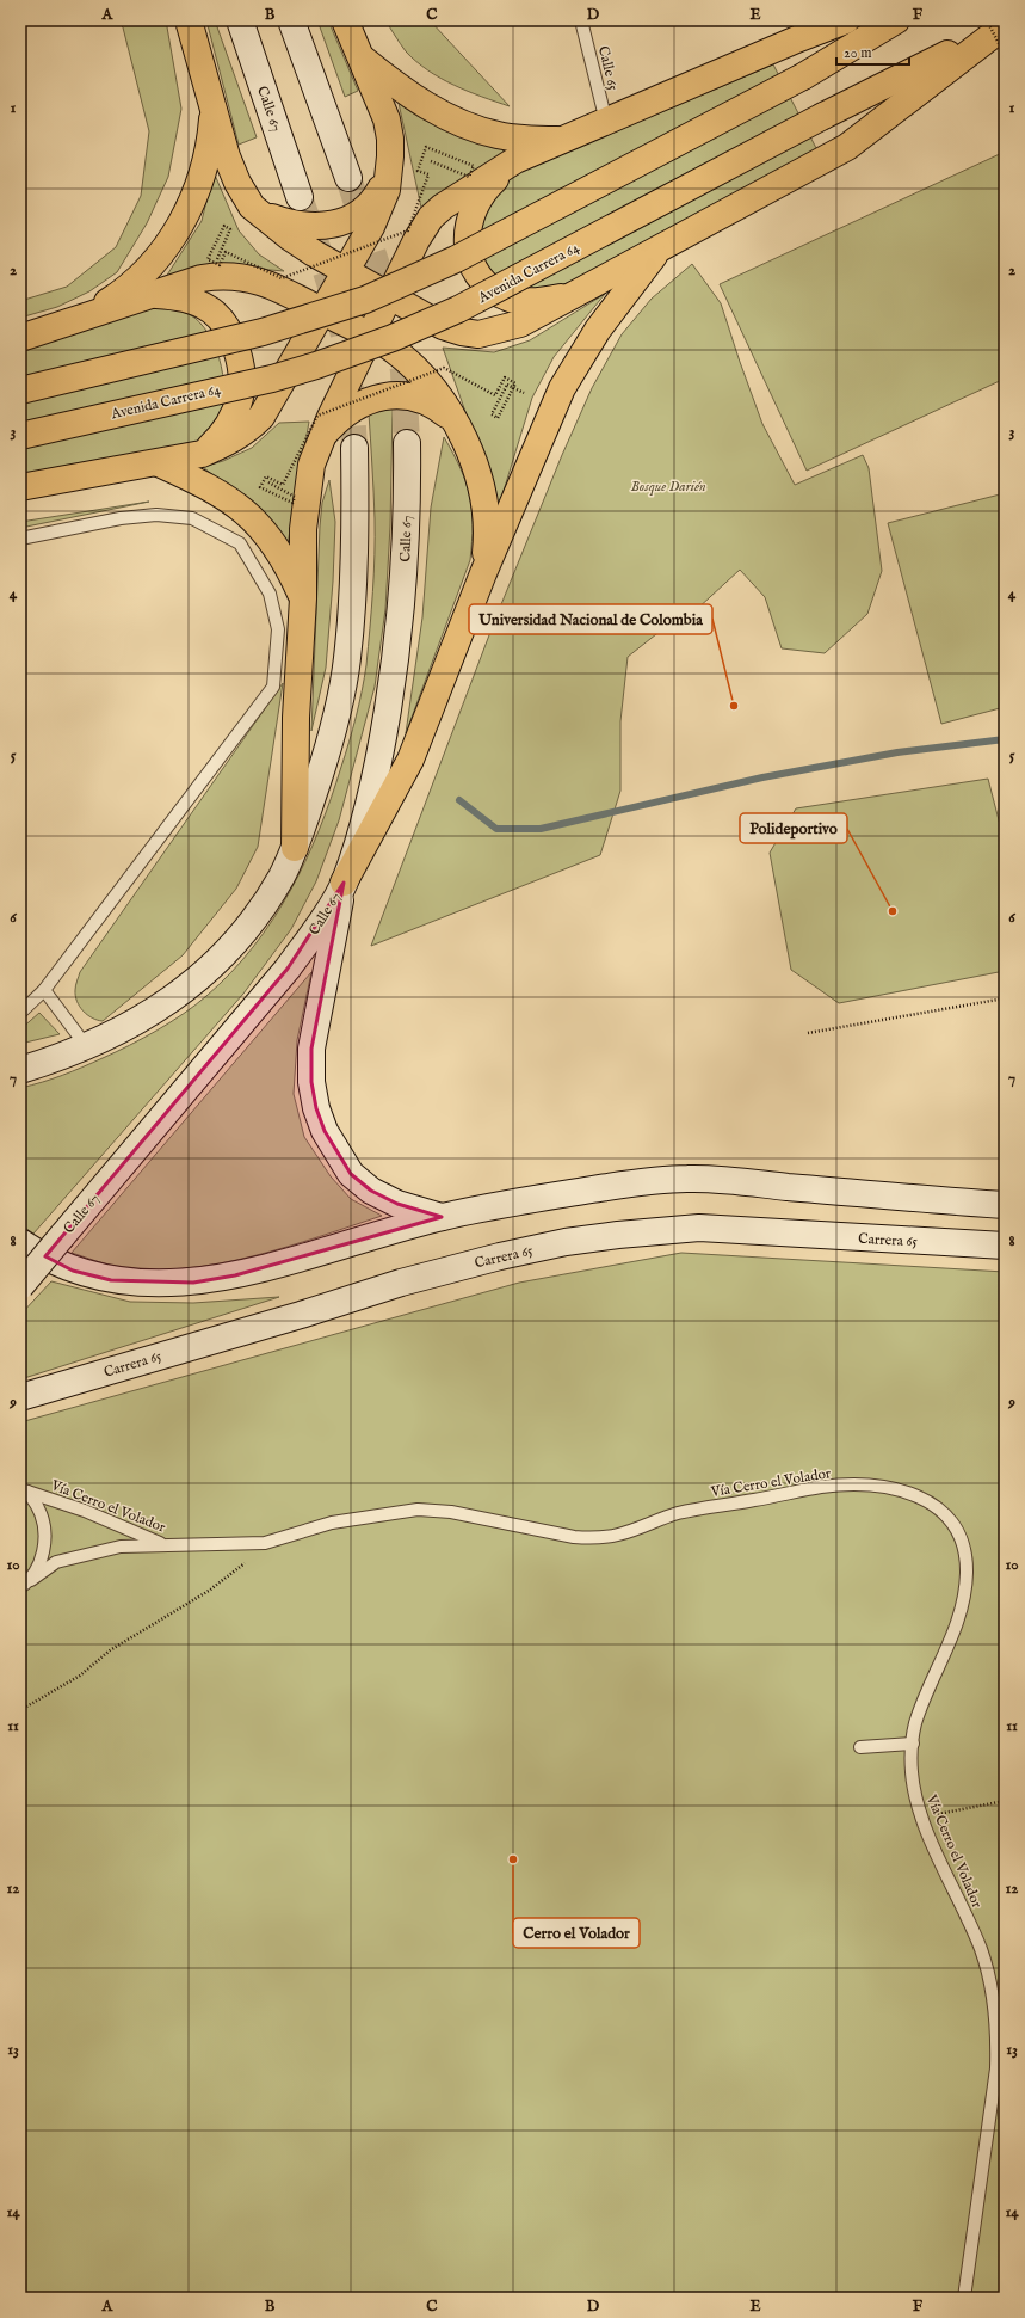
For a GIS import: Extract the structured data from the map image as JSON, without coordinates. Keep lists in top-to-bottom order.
{
  "streets": {
    "main road": ["Calle 67", "Avenida Carrera 64", "Carrera 65"],
    "lane": ["Calle 65", "Vía Cerro el Volador"]
  },
  "parks": ["Bosque Darién"],
  "places": ["Universidad Nacional de Colombia", "Polideportivo", "Cerro el Volador"],
  "scale_bar": "20 m",
  "grid": {
    "columns": [
      "A",
      "B",
      "C",
      "D",
      "E",
      "F"
    ],
    "rows": [
      "1",
      "2",
      "3",
      "4",
      "5",
      "6",
      "7",
      "8",
      "9",
      "10",
      "11",
      "12",
      "13",
      "14"
    ]
  }
}
